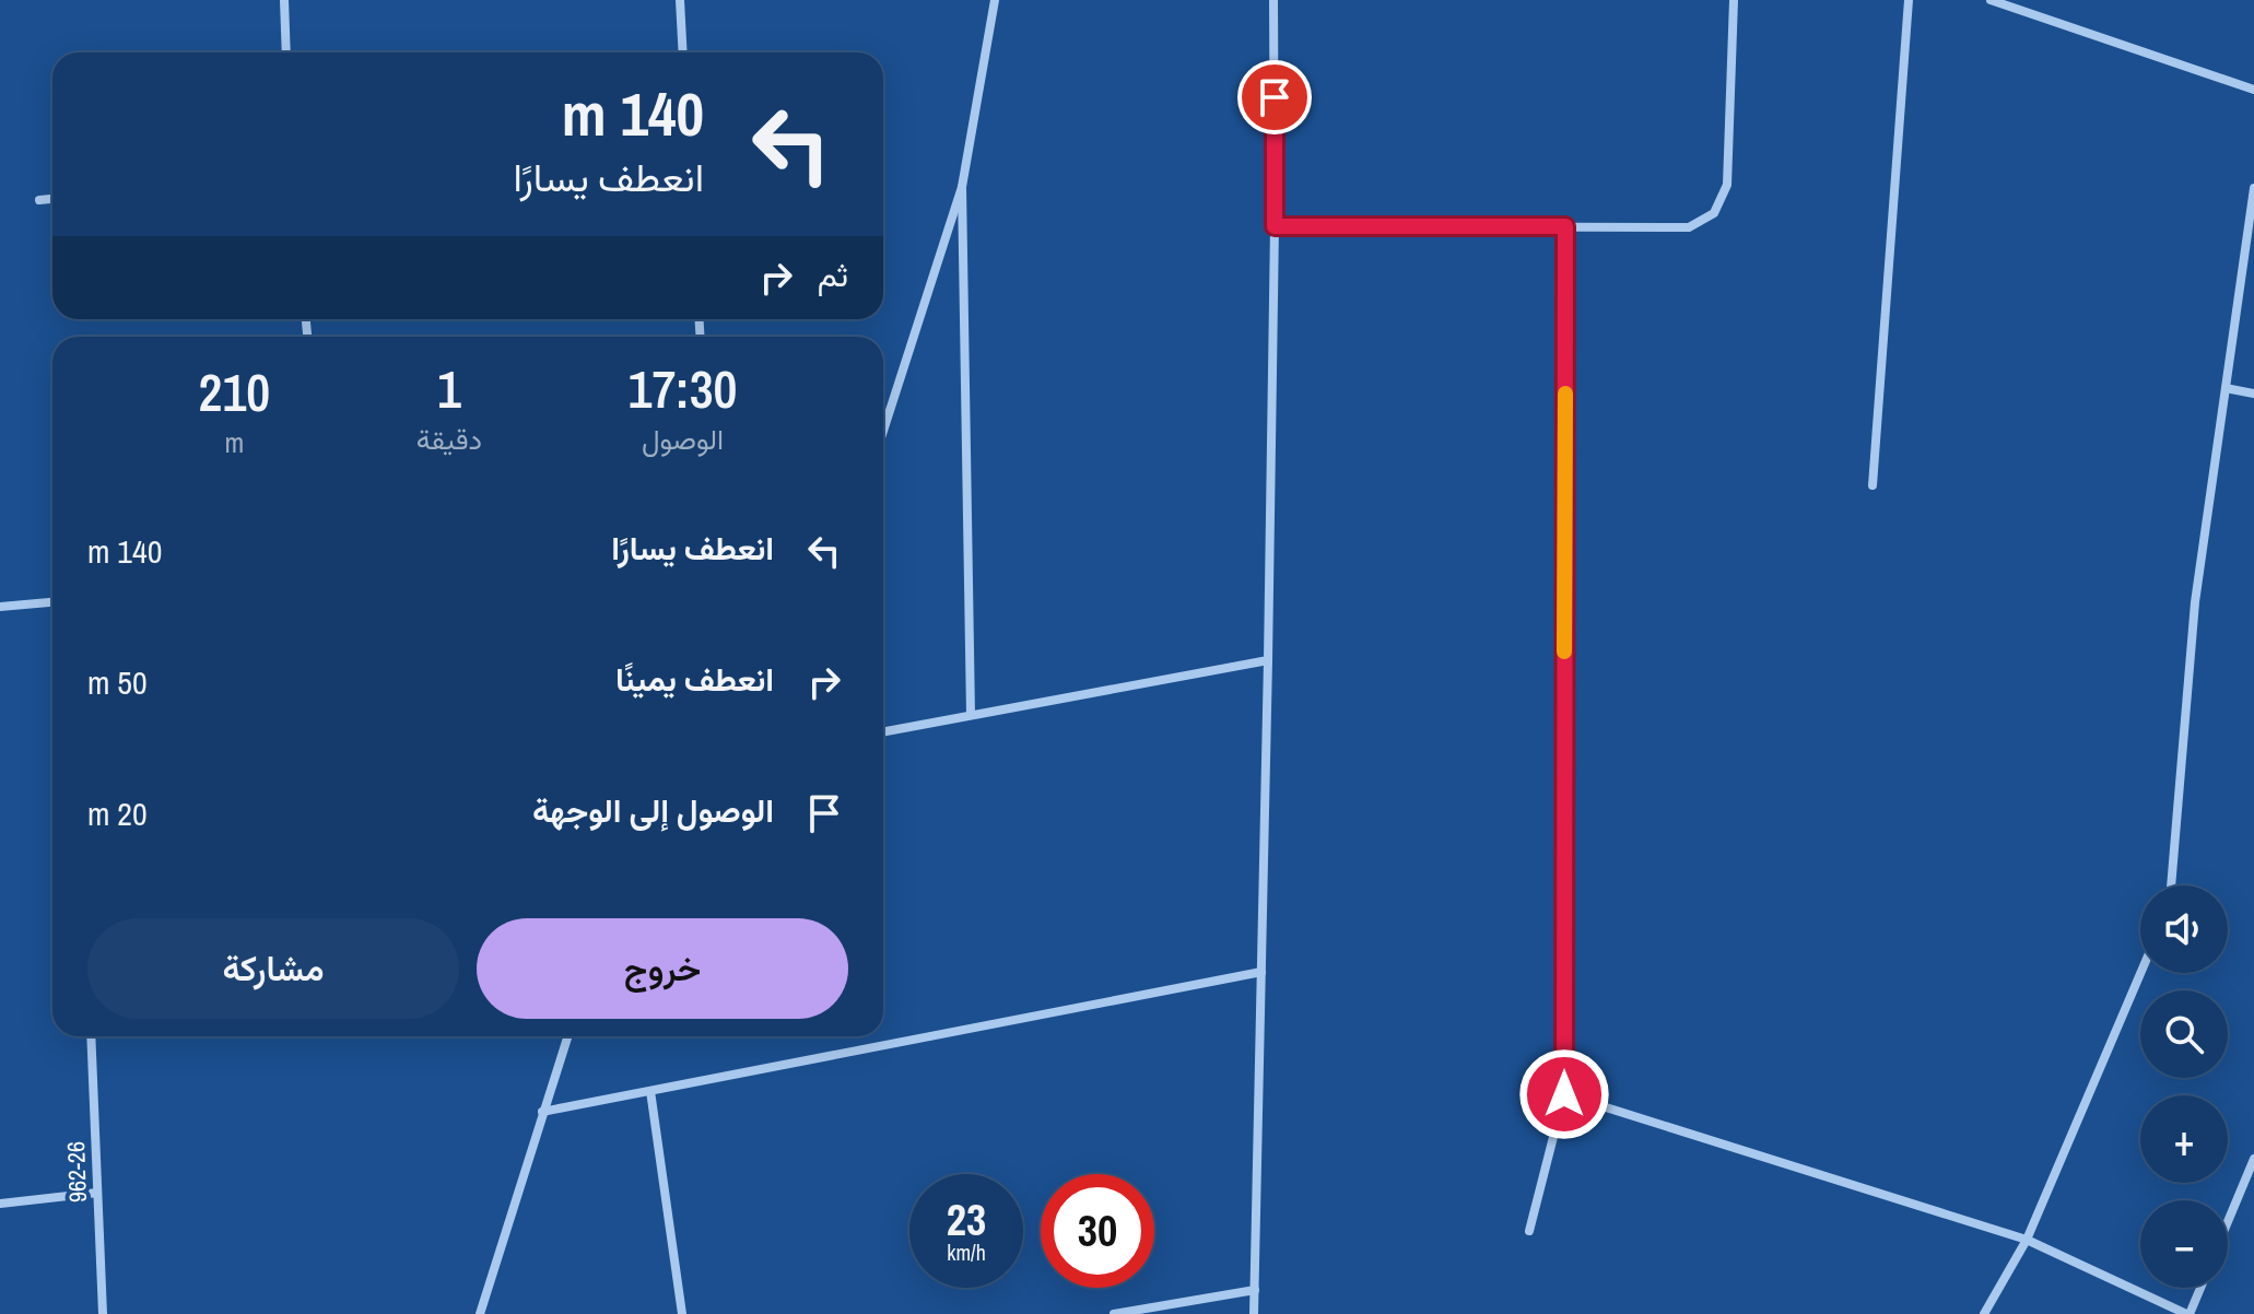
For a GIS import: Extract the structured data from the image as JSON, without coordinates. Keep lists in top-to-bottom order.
{
  "streets": {
    "street": ["962-26"]
  },
  "page": {
    "turn": ["140 m", "انعطف يسارًا"],
    "then": "ثم",
    "eta": [
      "17:30",
      "الوصول",
      "1",
      "دقيقة",
      "210",
      "m"
    ],
    "list": [
      {
        "name": "انعطف يسارًا",
        "value": "140 m"
      },
      {
        "name": "انعطف يمينًا",
        "value": "50 m"
      },
      {
        "name": "الوصول إلى الوجهة",
        "value": "20 m"
      }
    ],
    "map_buttons": ["+", "−"],
    "buttons": ["خروج", "مشاركة"],
    "speed": "23 km/h",
    "limit": "30"
  }
}
